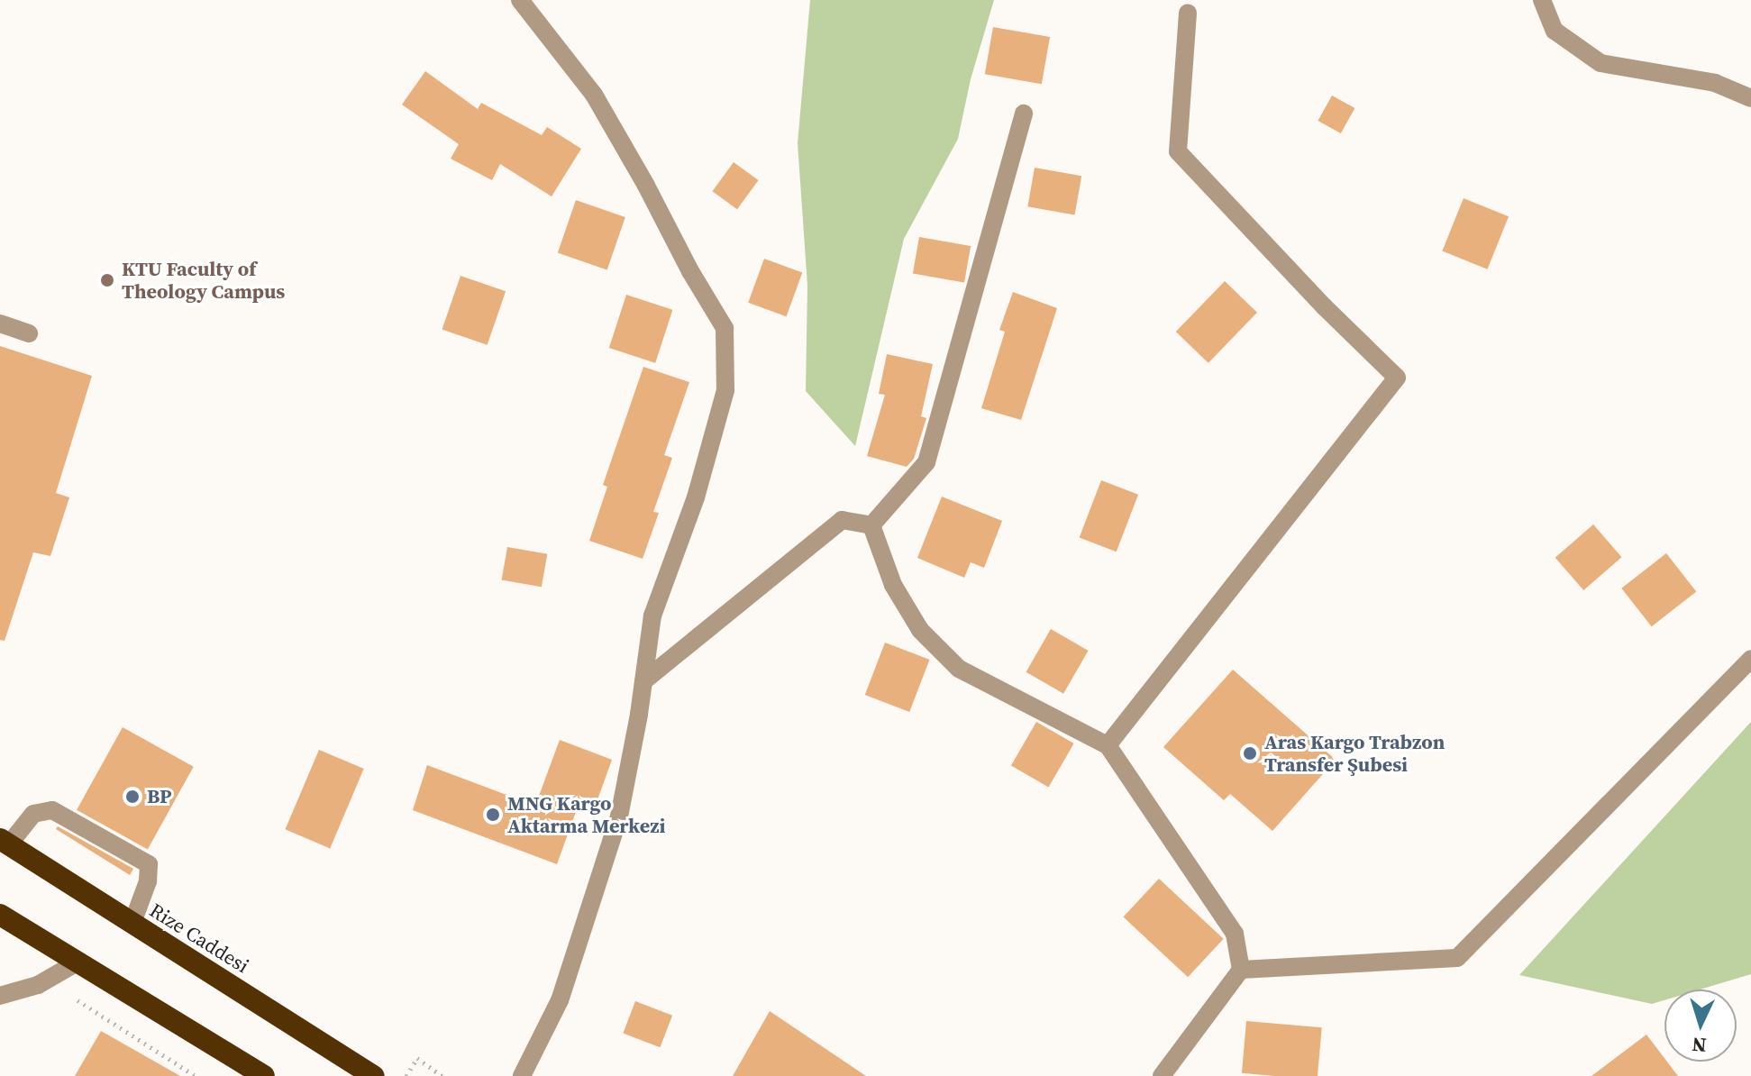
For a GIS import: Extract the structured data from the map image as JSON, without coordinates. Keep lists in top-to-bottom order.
{
  "streets": {
    "highway": ["Rize Caddesi"]
  },
  "places": [
    "KTU Faculty of Theology Campus",
    "Aras Kargo Trabzon Transfer Şubesi",
    "BP",
    "MNG Kargo Aktarma Merkezi"
  ],
  "north": "bottom"
}
